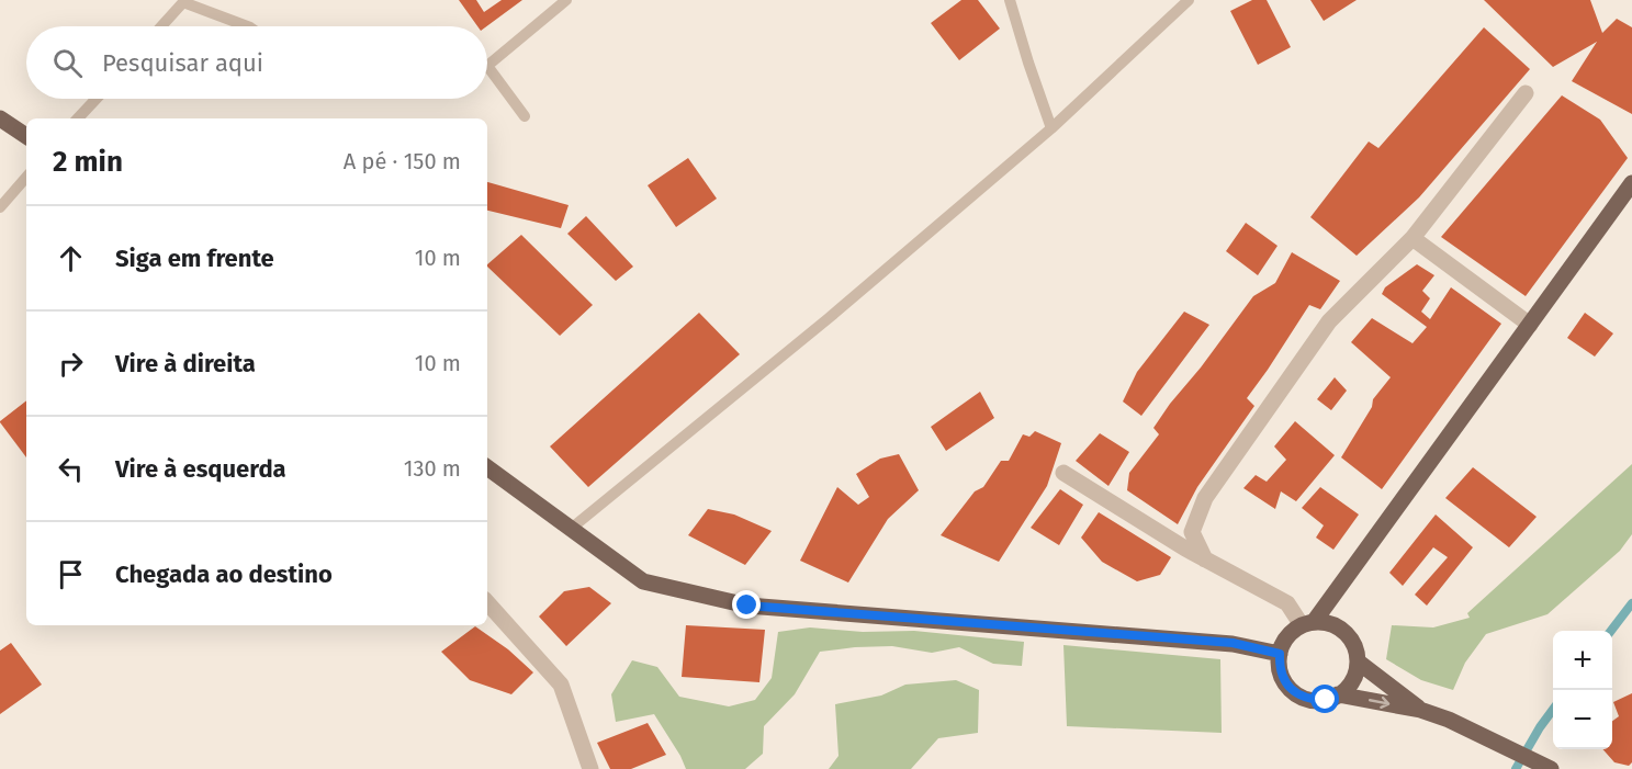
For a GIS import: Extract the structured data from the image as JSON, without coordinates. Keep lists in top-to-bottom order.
{
  "page": {
    "search": "Pesquisar aqui",
    "heading": ["2 min", "A pé · 150 m"],
    "list": [
      ["Siga em frente", "10 m"],
      ["Vire à direita", "10 m"],
      ["Vire à esquerda", "130 m"],
      "Chegada ao destino"
    ],
    "map_buttons": ["+", "−"]
  }
}
